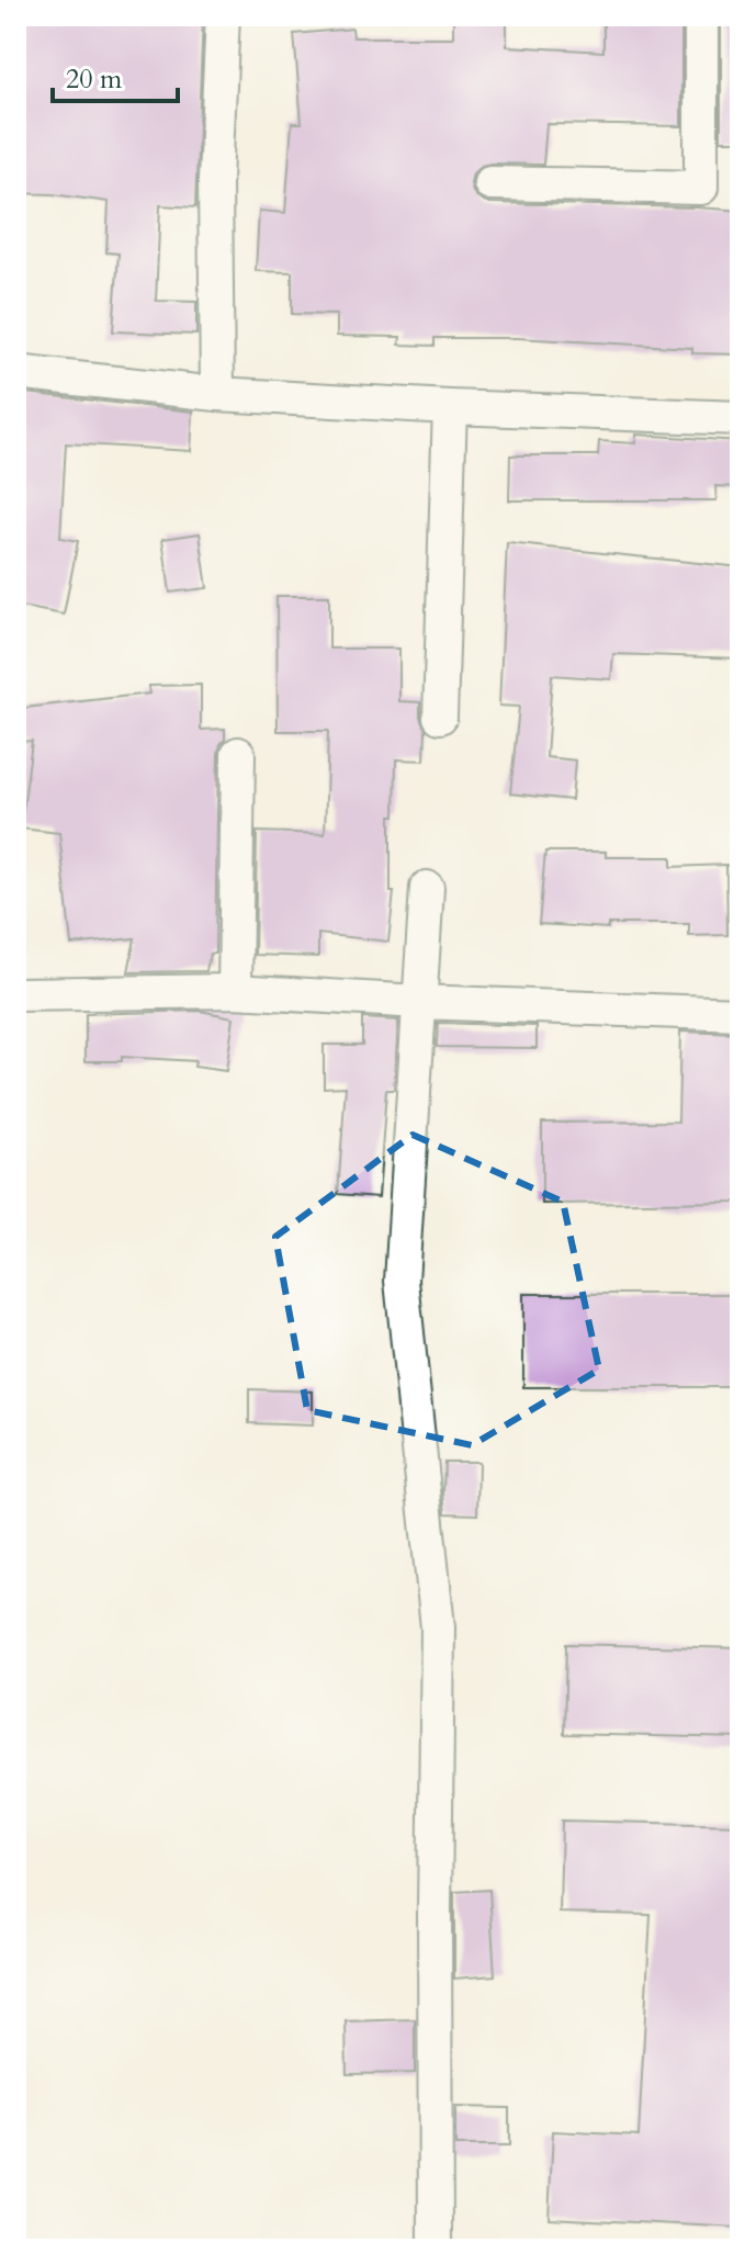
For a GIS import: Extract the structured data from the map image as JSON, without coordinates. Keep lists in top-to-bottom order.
{
  "scale_bar": "20 m"
}
